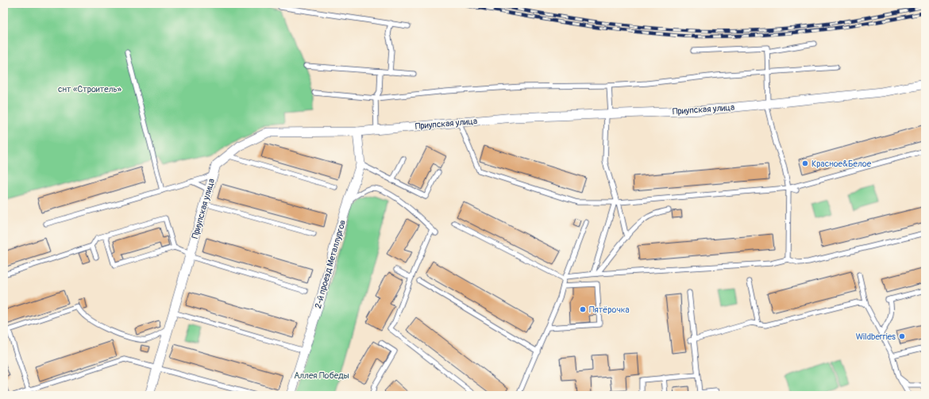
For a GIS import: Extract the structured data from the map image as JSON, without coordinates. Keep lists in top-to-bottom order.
{
  "streets": {
    "street": ["Приупская улица", "2-й проезд Металлургов"]
  },
  "crossings": [
    ["Приупская улица", "2-й проезд Металлургов"]
  ],
  "parks": ["снт «Строитель»", "Аллея Победы"],
  "places": ["Красное&Белое", "Пятёрочка", "Wildberries"]
}
